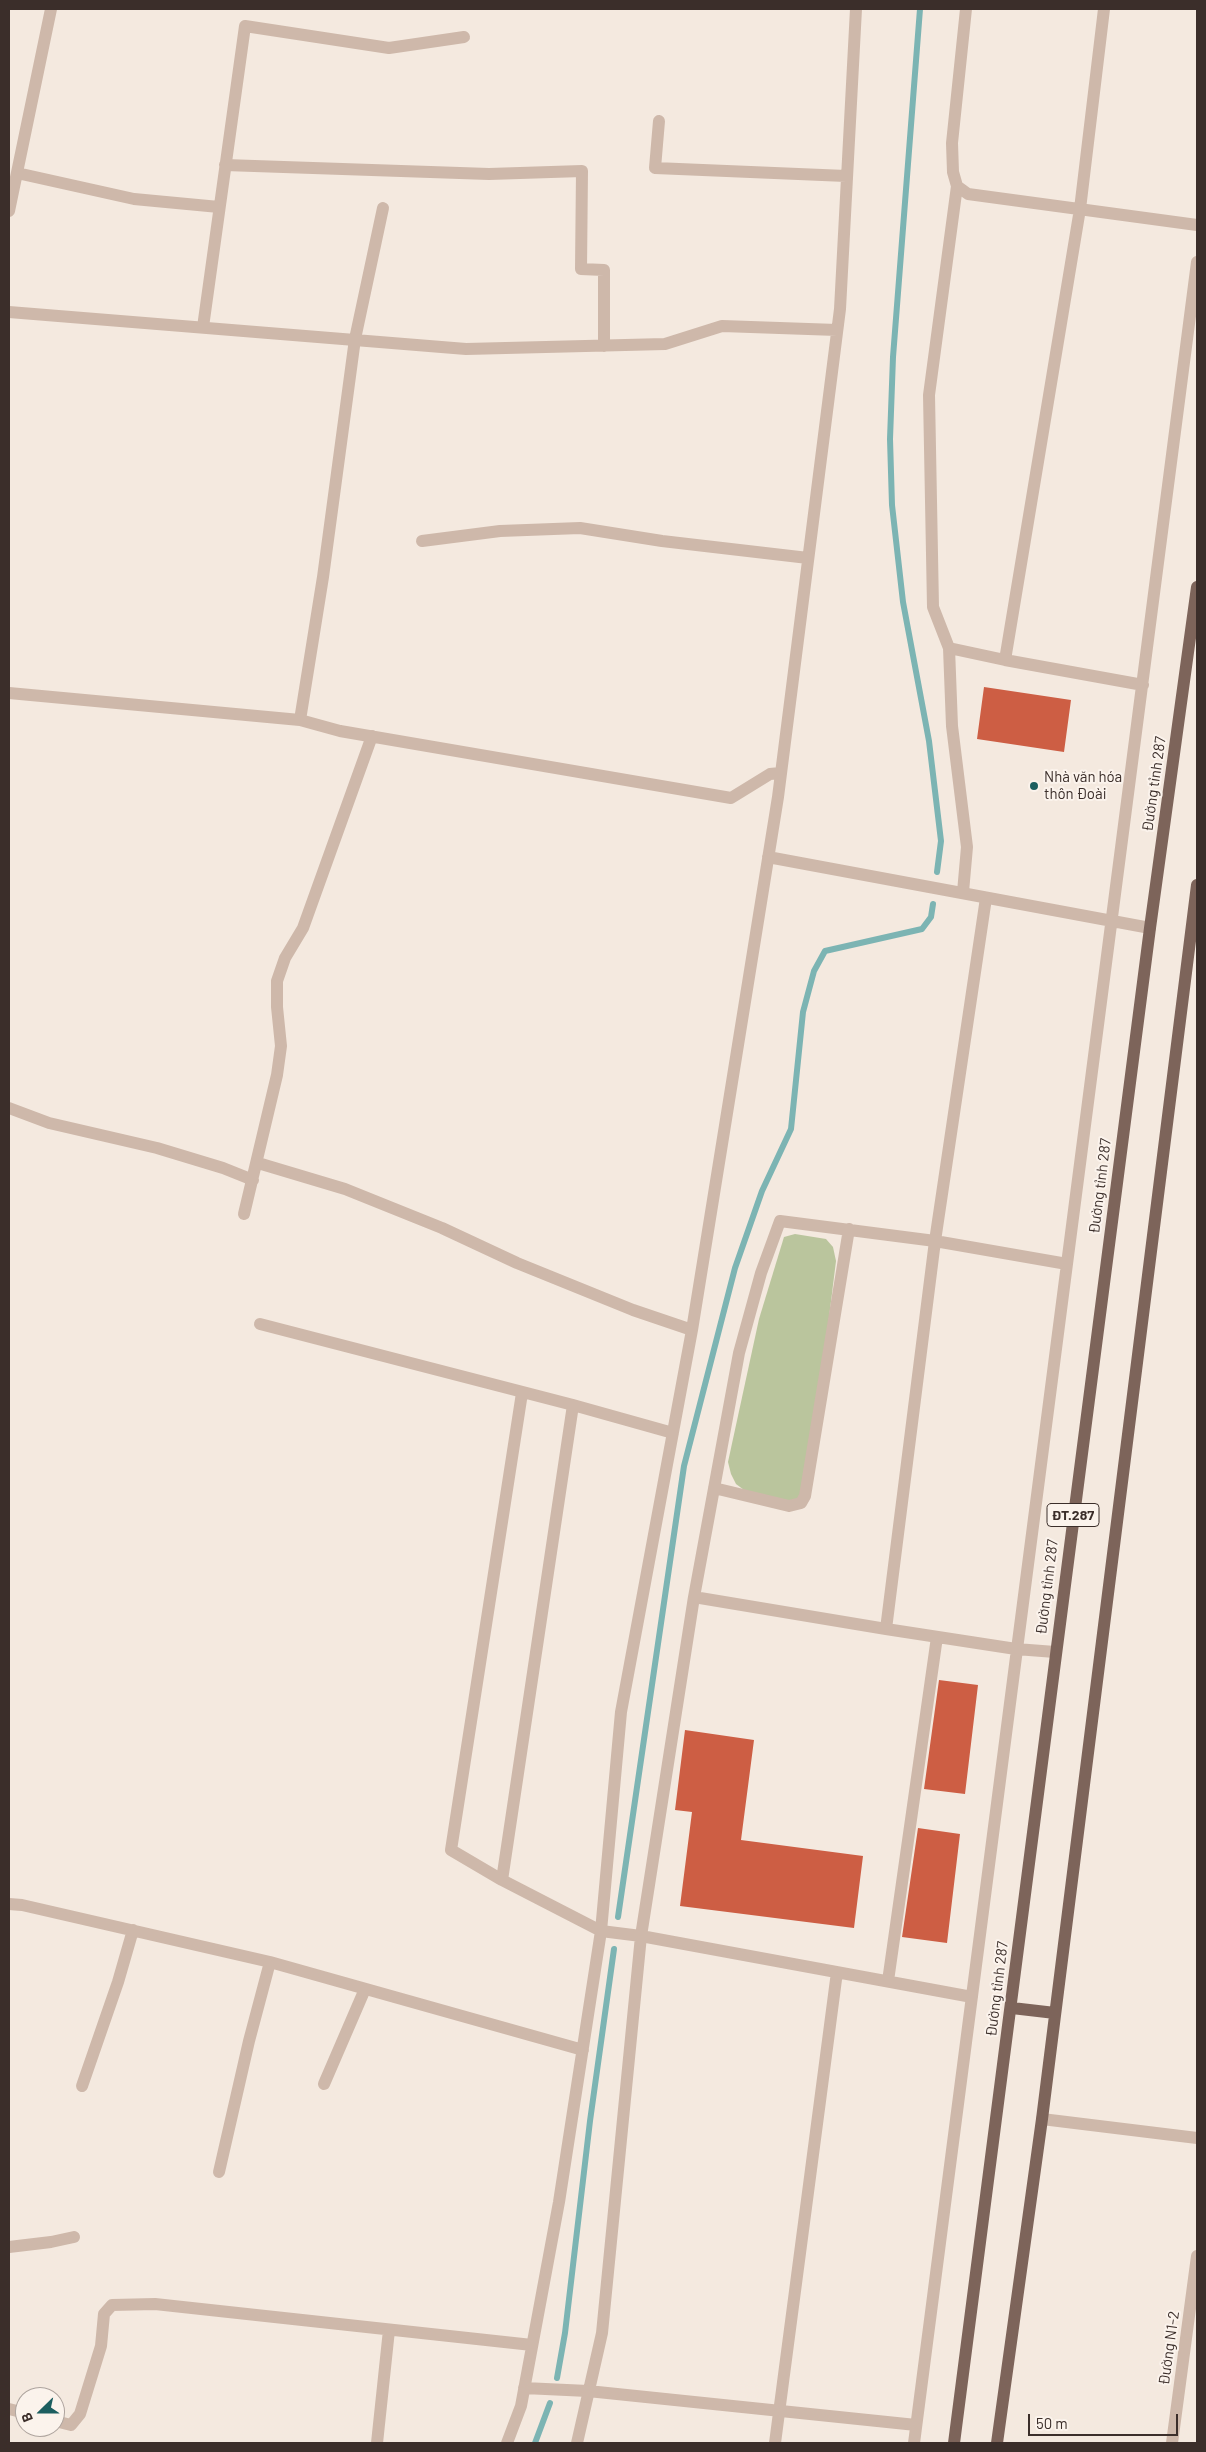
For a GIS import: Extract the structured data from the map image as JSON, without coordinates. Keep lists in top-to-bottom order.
{
  "streets": {
    "main road": ["Đường tỉnh 287", "ĐT.287"],
    "street": ["Đường N1-2"]
  },
  "places": ["Nhà văn hóa thôn Đoài"],
  "scale_bar": "50 m",
  "north": "left"
}
